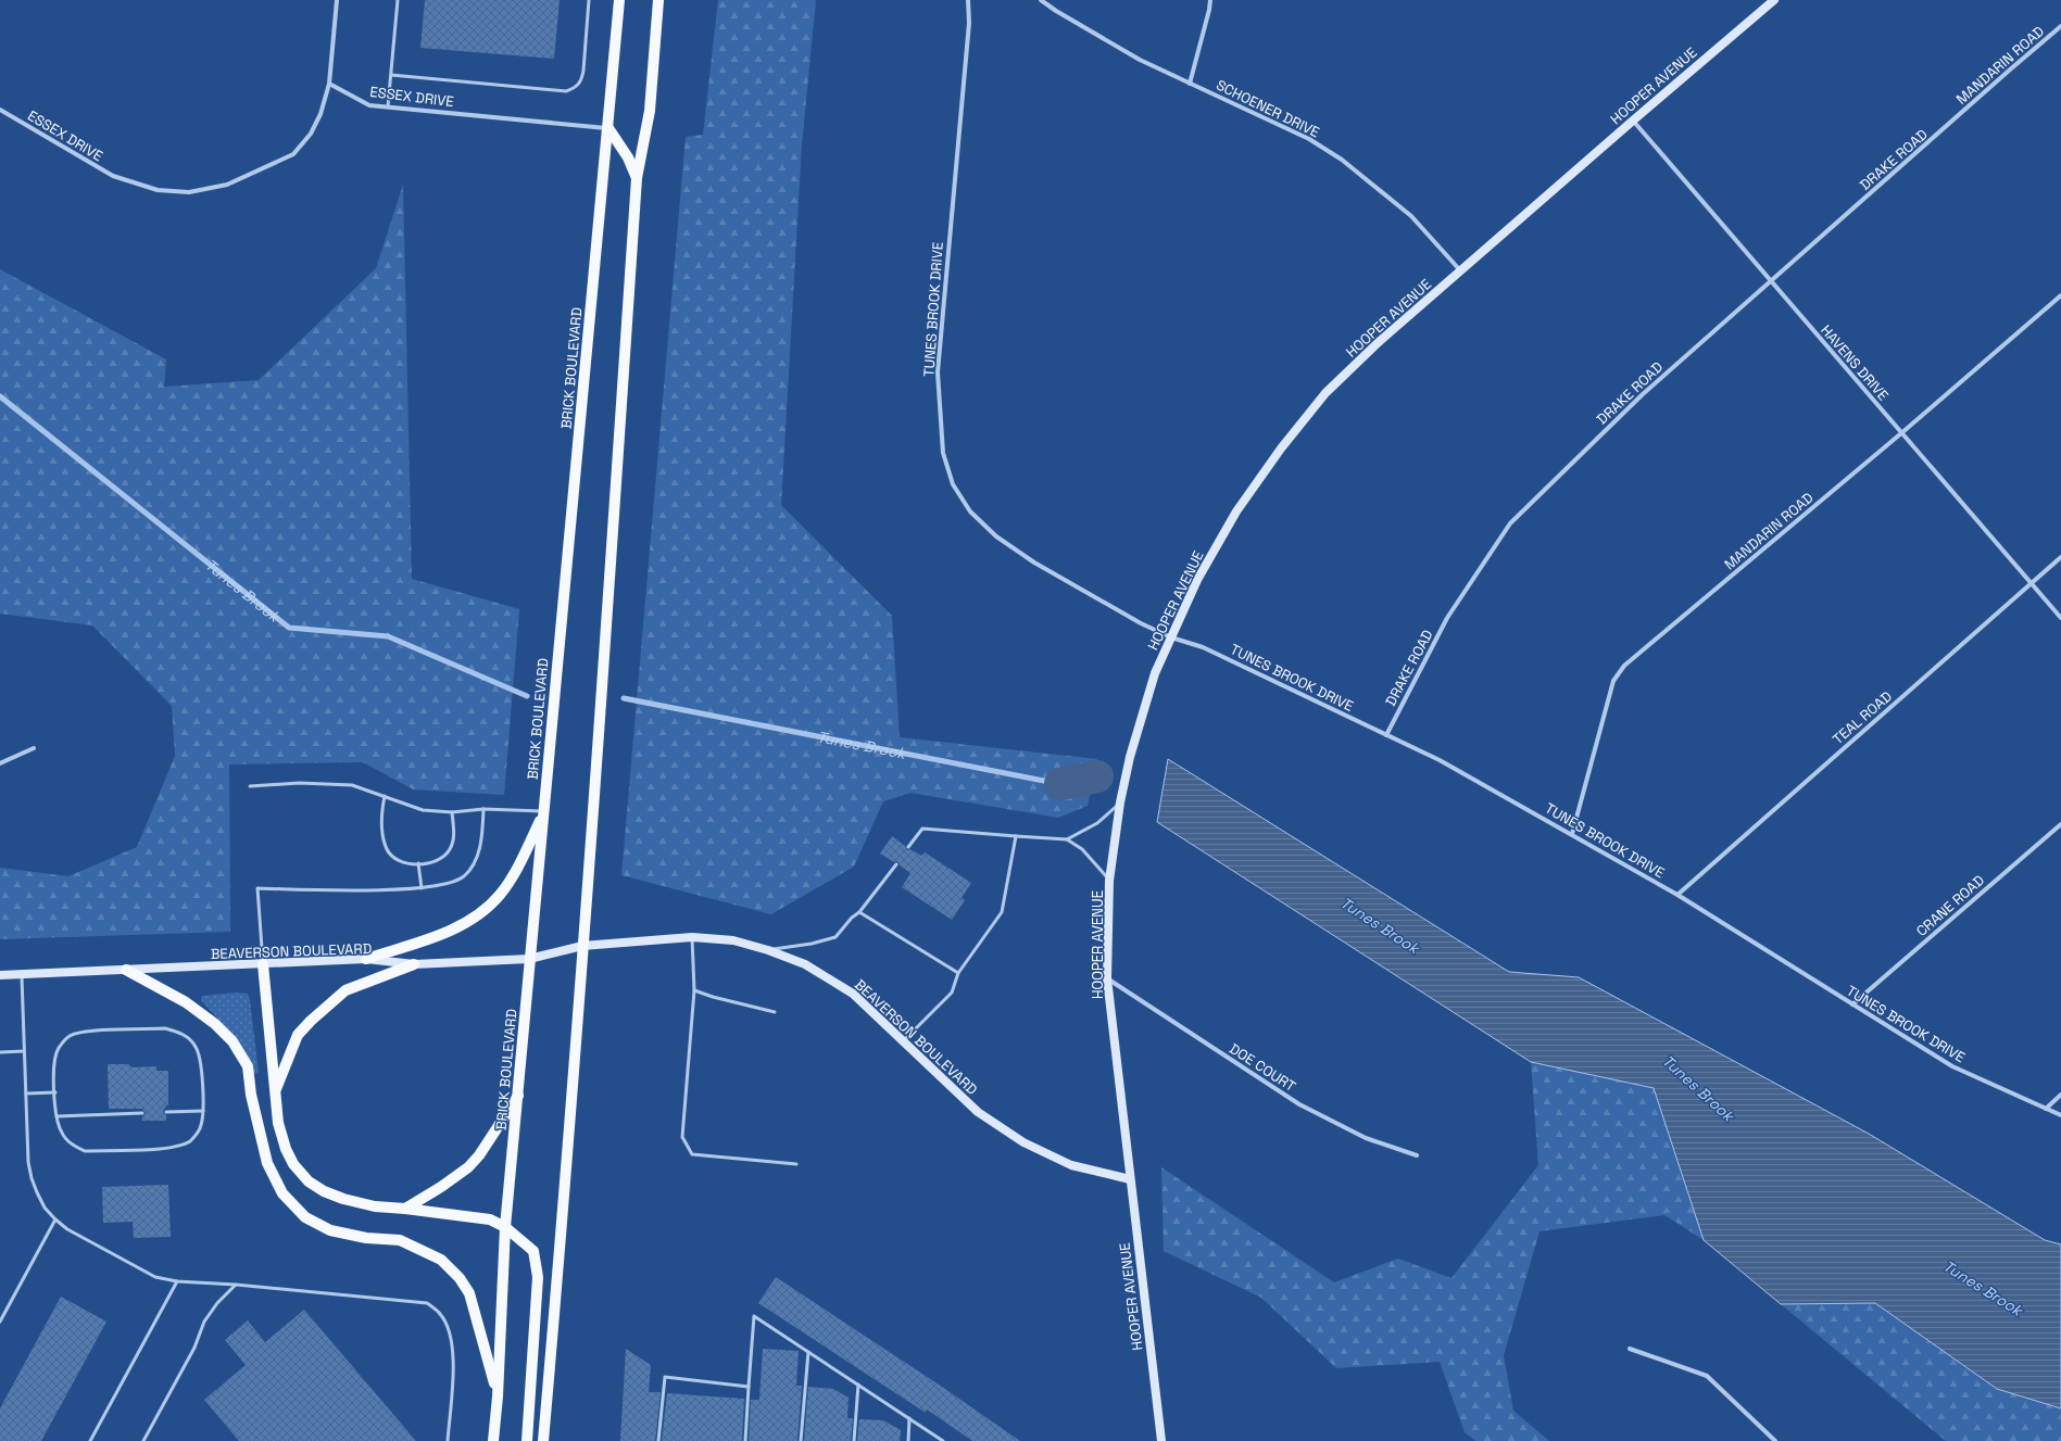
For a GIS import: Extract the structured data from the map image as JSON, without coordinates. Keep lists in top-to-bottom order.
{
  "streets": {
    "main road": ["HOOPER AVENUE", "BRICK BOULEVARD", "BEAVERSON BOULEVARD"],
    "street": [
      "MANDARIN ROAD",
      "ESSEX DRIVE",
      "SCHOENER DRIVE",
      "DRAKE ROAD",
      "TUNES BROOK DRIVE",
      "HAVENS DRIVE",
      "TEAL ROAD",
      "CRANE ROAD",
      "DOE COURT"
    ]
  },
  "crossings": [
    ["MANDARIN ROAD", "DRAKE ROAD"],
    ["MANDARIN ROAD", "TUNES BROOK DRIVE"],
    ["MANDARIN ROAD", "HAVENS DRIVE"],
    ["HOOPER AVENUE", "SCHOENER DRIVE"],
    ["HOOPER AVENUE", "TUNES BROOK DRIVE"],
    ["HOOPER AVENUE", "HAVENS DRIVE"],
    ["HOOPER AVENUE", "BEAVERSON BOULEVARD"],
    ["HOOPER AVENUE", "DOE COURT"],
    ["ESSEX DRIVE", "BRICK BOULEVARD"],
    ["DRAKE ROAD", "TUNES BROOK DRIVE"],
    ["DRAKE ROAD", "HAVENS DRIVE"],
    ["TUNES BROOK DRIVE", "TEAL ROAD"],
    ["TUNES BROOK DRIVE", "CRANE ROAD"],
    ["HAVENS DRIVE", "TEAL ROAD"],
    ["BRICK BOULEVARD", "BEAVERSON BOULEVARD"]
  ],
  "water": ["Tunes Brook"]
}
